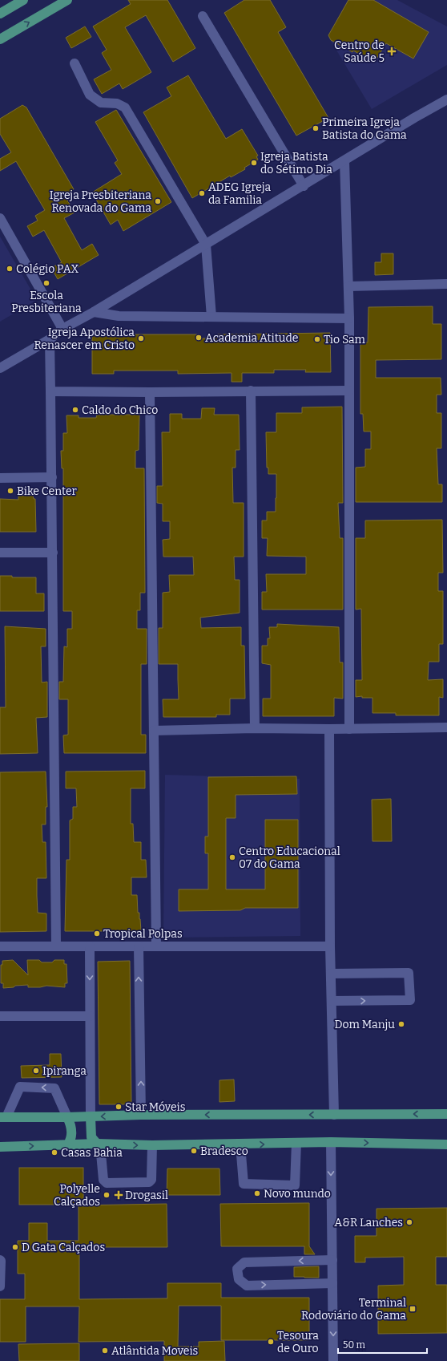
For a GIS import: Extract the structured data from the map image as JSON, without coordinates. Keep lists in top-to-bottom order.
{
  "places": {
    "health": ["Centro de Saúde 5", "Drogasil"],
    "other": [
      "Primeira Igreja Batista do Gama",
      "Igreja Batista do Sétimo Dia",
      "ADEG Igreja da Familia",
      "Igreja Presbiteriana Renovada do Gama",
      "Colégio PAX",
      "Escola Presbiteriana",
      "Academia Atitude",
      "Igreja Apostólica Renascer em Cristo",
      "Tio Sam",
      "Caldo do Chico",
      "Bike Center",
      "Centro Educacional 07 do Gama",
      "Tropical Polpas",
      "Dom Manju",
      "Ipiranga",
      "Star Móveis",
      "Bradesco",
      "Casas Bahia",
      "Novo mundo",
      "Polyelle Calçados",
      "A&R Lanches",
      "D Gata Calçados",
      "Tesoura de Ouro",
      "Atlântida Moveis"
    ],
    "transit": ["Terminal Rodoviário do Gama"]
  },
  "scale_bar": "50 m"
}
